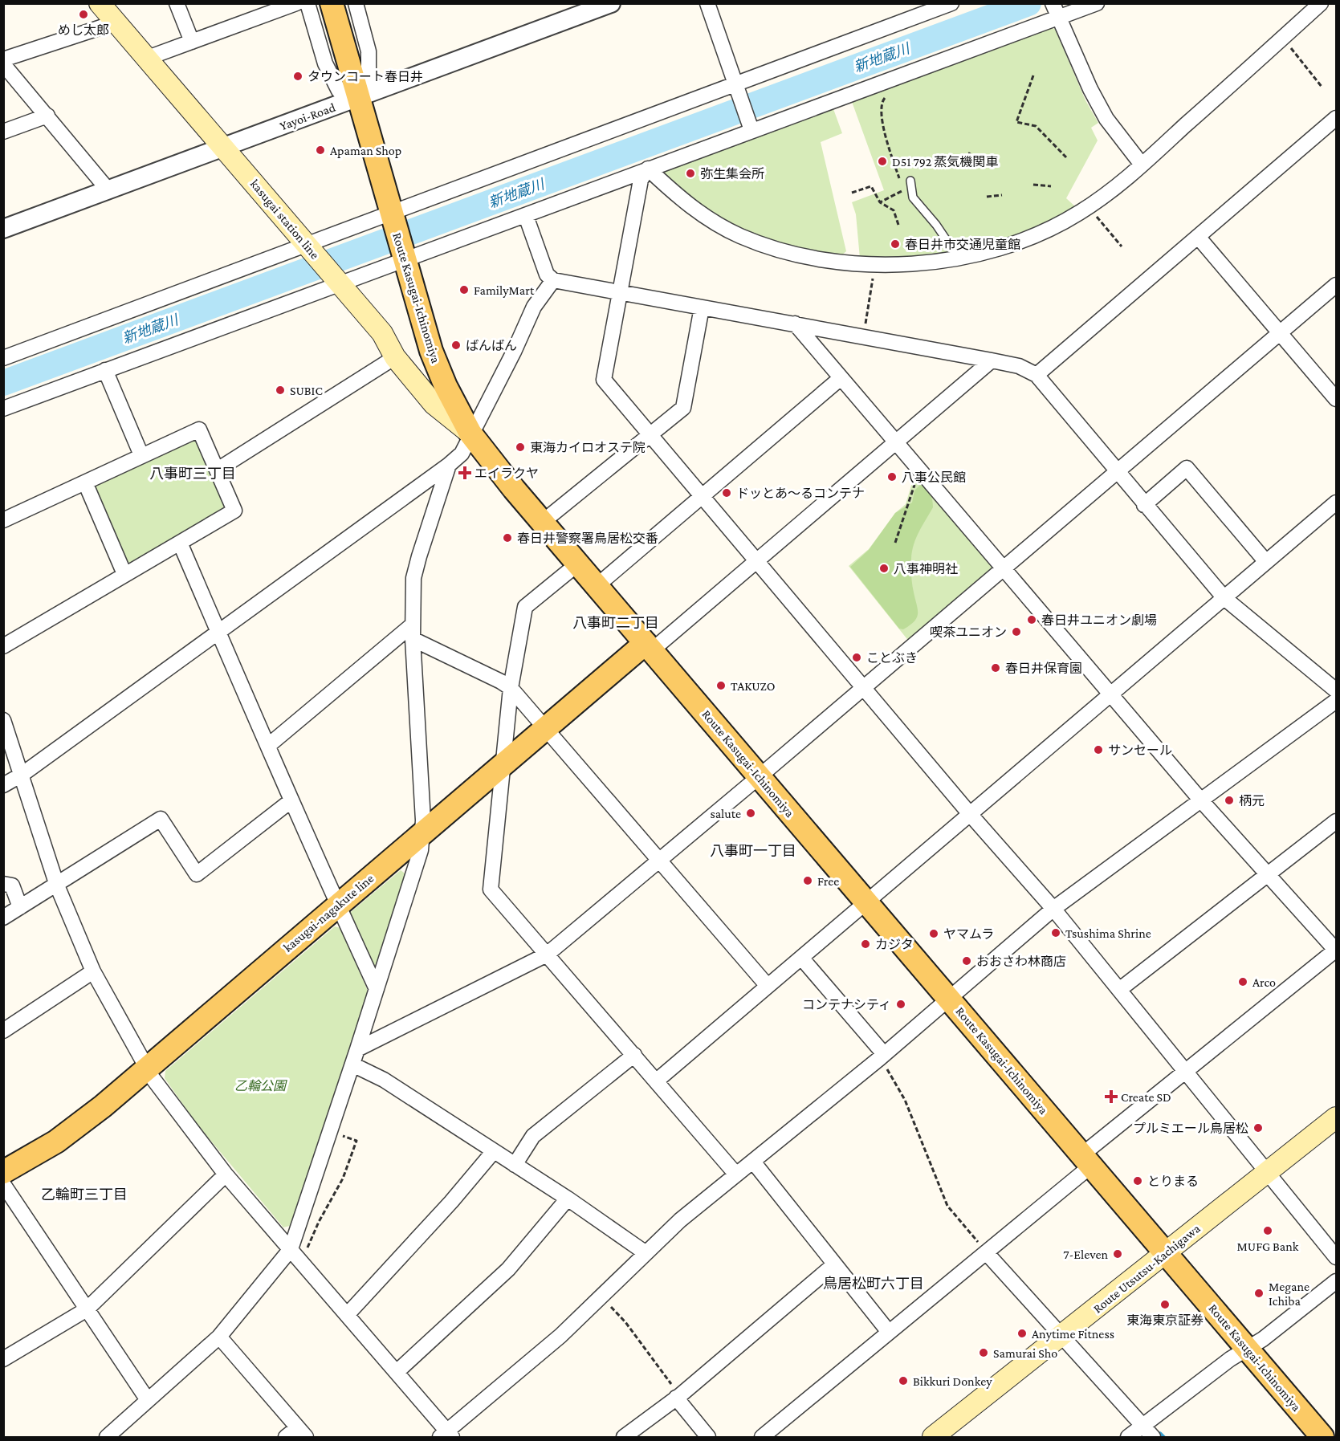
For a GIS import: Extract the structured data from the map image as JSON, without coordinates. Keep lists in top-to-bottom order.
{
  "streets": {
    "main road": [
      "kasugai station line",
      "Route Kasugai-Ichinomiya",
      "kasugai-nagakute line",
      "Route Utsutsu-Kachigawa"
    ],
    "street": ["Yayoi-Road"]
  },
  "crossings": [
    ["Yayoi-Road", "kasugai station line"],
    ["Yayoi-Road", "Route Kasugai-Ichinomiya"],
    ["kasugai station line", "Route Kasugai-Ichinomiya"],
    ["Route Kasugai-Ichinomiya", "kasugai-nagakute line"],
    ["Route Kasugai-Ichinomiya", "Route Utsutsu-Kachigawa"]
  ],
  "districts": [
    "八事町三丁目",
    "八事町二丁目",
    "八事町一丁目",
    "乙輪町三丁目",
    "鳥居松町六丁目"
  ],
  "water": ["新地蔵川"],
  "parks": ["乙輪公園"],
  "places": {
    "other": [
      "めし太郎",
      "タウンコート春日井",
      "Apaman Shop",
      "D51 792 蒸気機関車",
      "弥生集会所",
      "春日井市交通児童館",
      "FamilyMart",
      "ばんばん",
      "SUBIC",
      "東海カイロオステ院",
      "八事公民館",
      "ドッとあ〜るコンテナ",
      "春日井警察署鳥居松交番",
      "八事神明社",
      "春日井ユニオン劇場",
      "喫茶ユニオン",
      "ことぶき",
      "春日井保育園",
      "TAKUZO",
      "サンセール",
      "柄元",
      "salute",
      "Free",
      "Tsushima Shrine",
      "ヤマムラ",
      "カジタ",
      "おおさわ林商店",
      "Arco",
      "コンテナシティ",
      "プルミエール鳥居松",
      "とりまる",
      "MUFG Bank",
      "7-Eleven",
      "Megane Ichiba",
      "東海東京証券",
      "Anytime Fitness",
      "Samurai Sho",
      "Bikkuri Donkey"
    ],
    "health": ["エイラクヤ", "Create SD"]
  }
}
